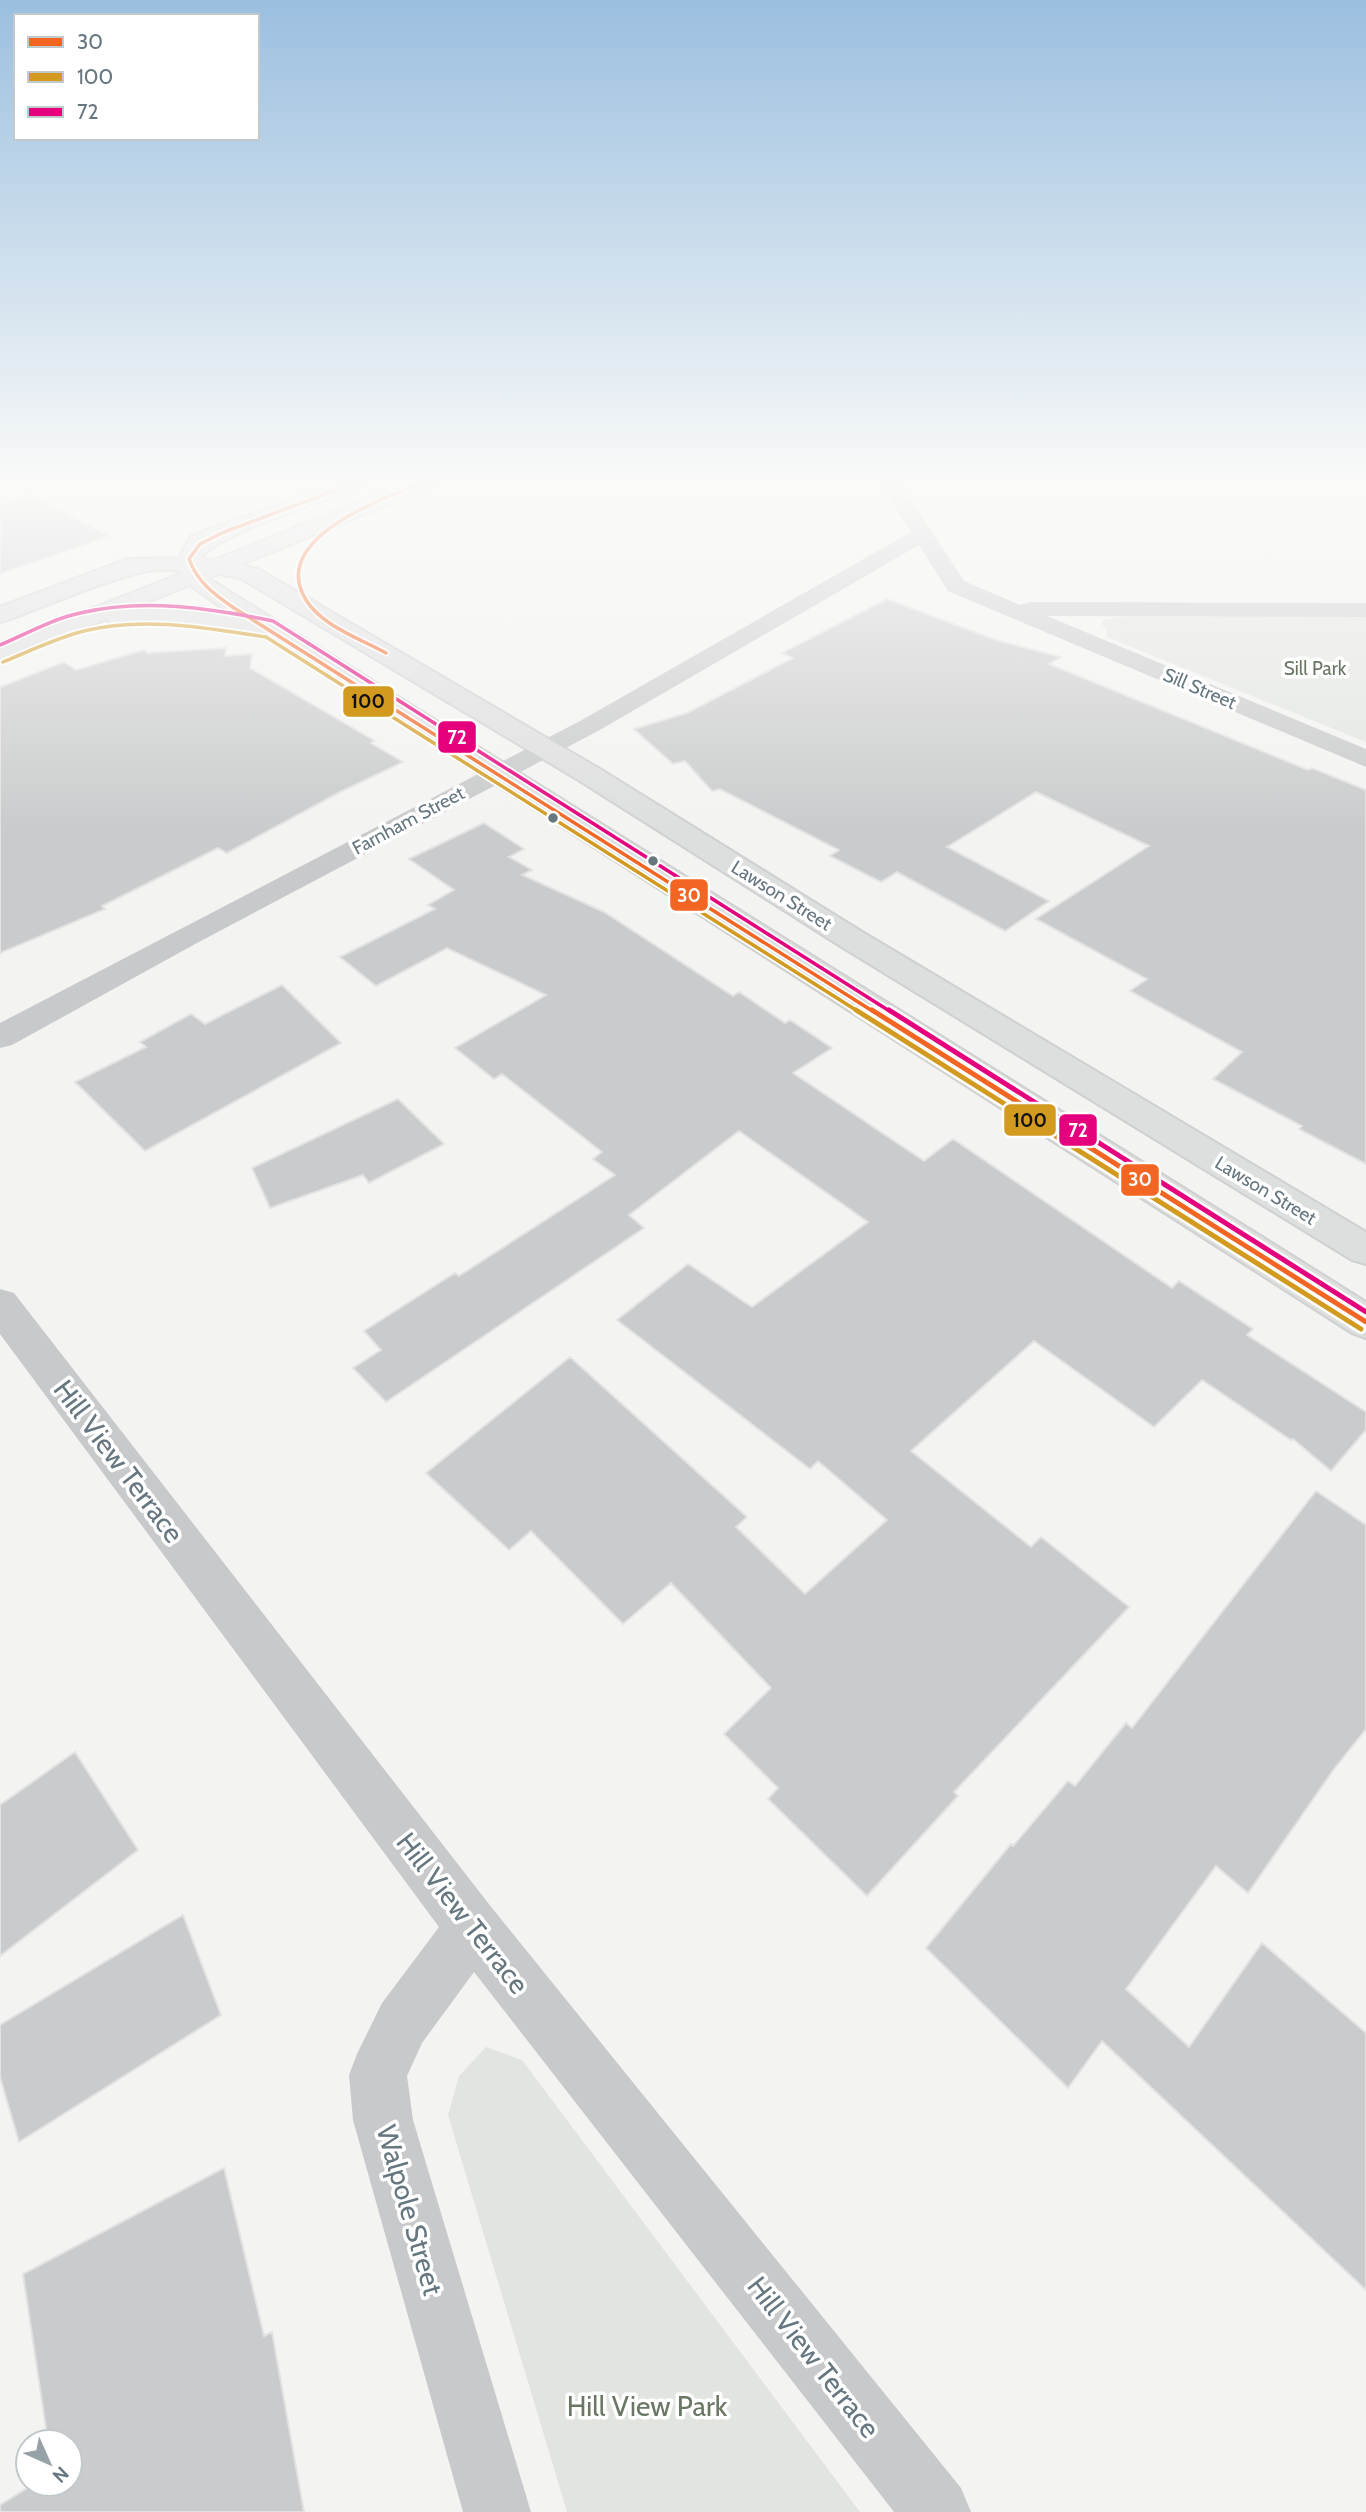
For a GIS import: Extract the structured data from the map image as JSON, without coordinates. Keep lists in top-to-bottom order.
{
  "streets": {
    "main road": ["Lawson Street"],
    "street": [
      "Sill Street",
      "Farnham Street",
      "Hill View Terrace",
      "Walpole Street"
    ]
  },
  "crossings": [
    ["Farnham Street", "Lawson Street"],
    ["Hill View Terrace", "Walpole Street"]
  ],
  "parks": ["Sill Park", "Hill View Park"],
  "lines": ["transit line 30", "transit line 72", "transit line 100"],
  "legend": ["30", "100", "72"],
  "north": "bottom right"
}
